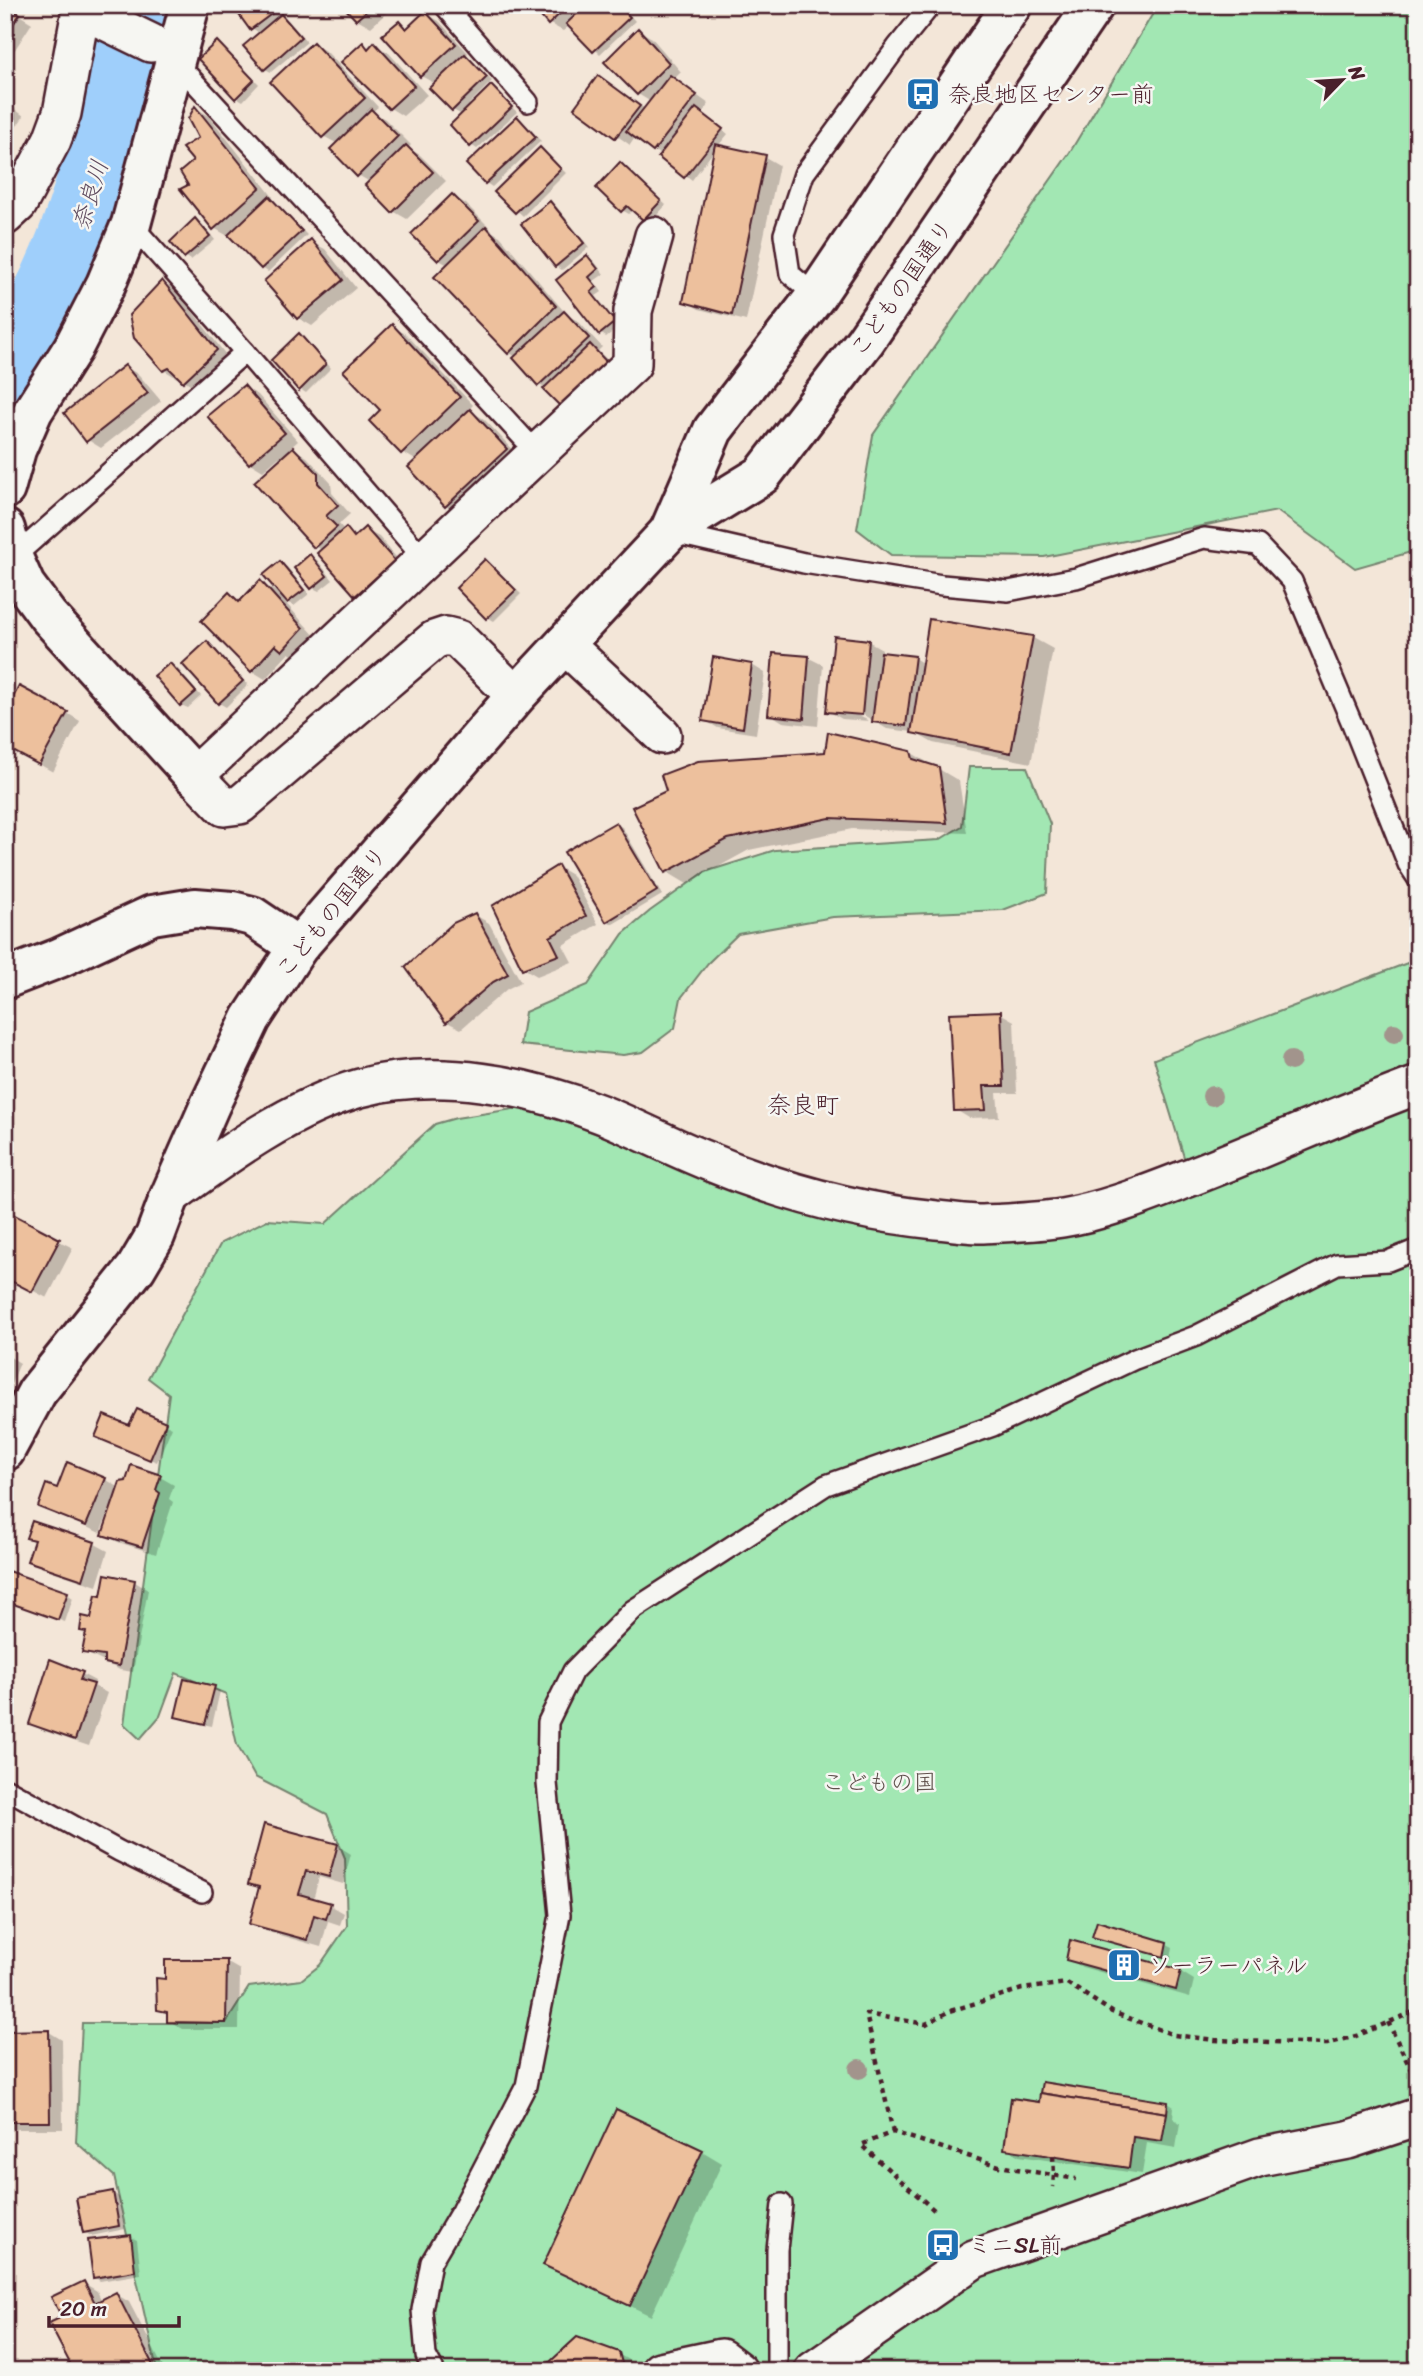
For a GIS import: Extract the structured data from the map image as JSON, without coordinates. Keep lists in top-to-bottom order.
{
  "streets": {
    "main road": ["こどもの国通り"]
  },
  "districts": ["奈良町"],
  "water": ["奈良川"],
  "parks": ["こどもの国"],
  "places": {
    "bus stop": ["奈良地区センター前", "ミニSL前"],
    "building": ["ソーラーパネル"]
  },
  "scale_bar": "20 m",
  "north": "top right"
}
